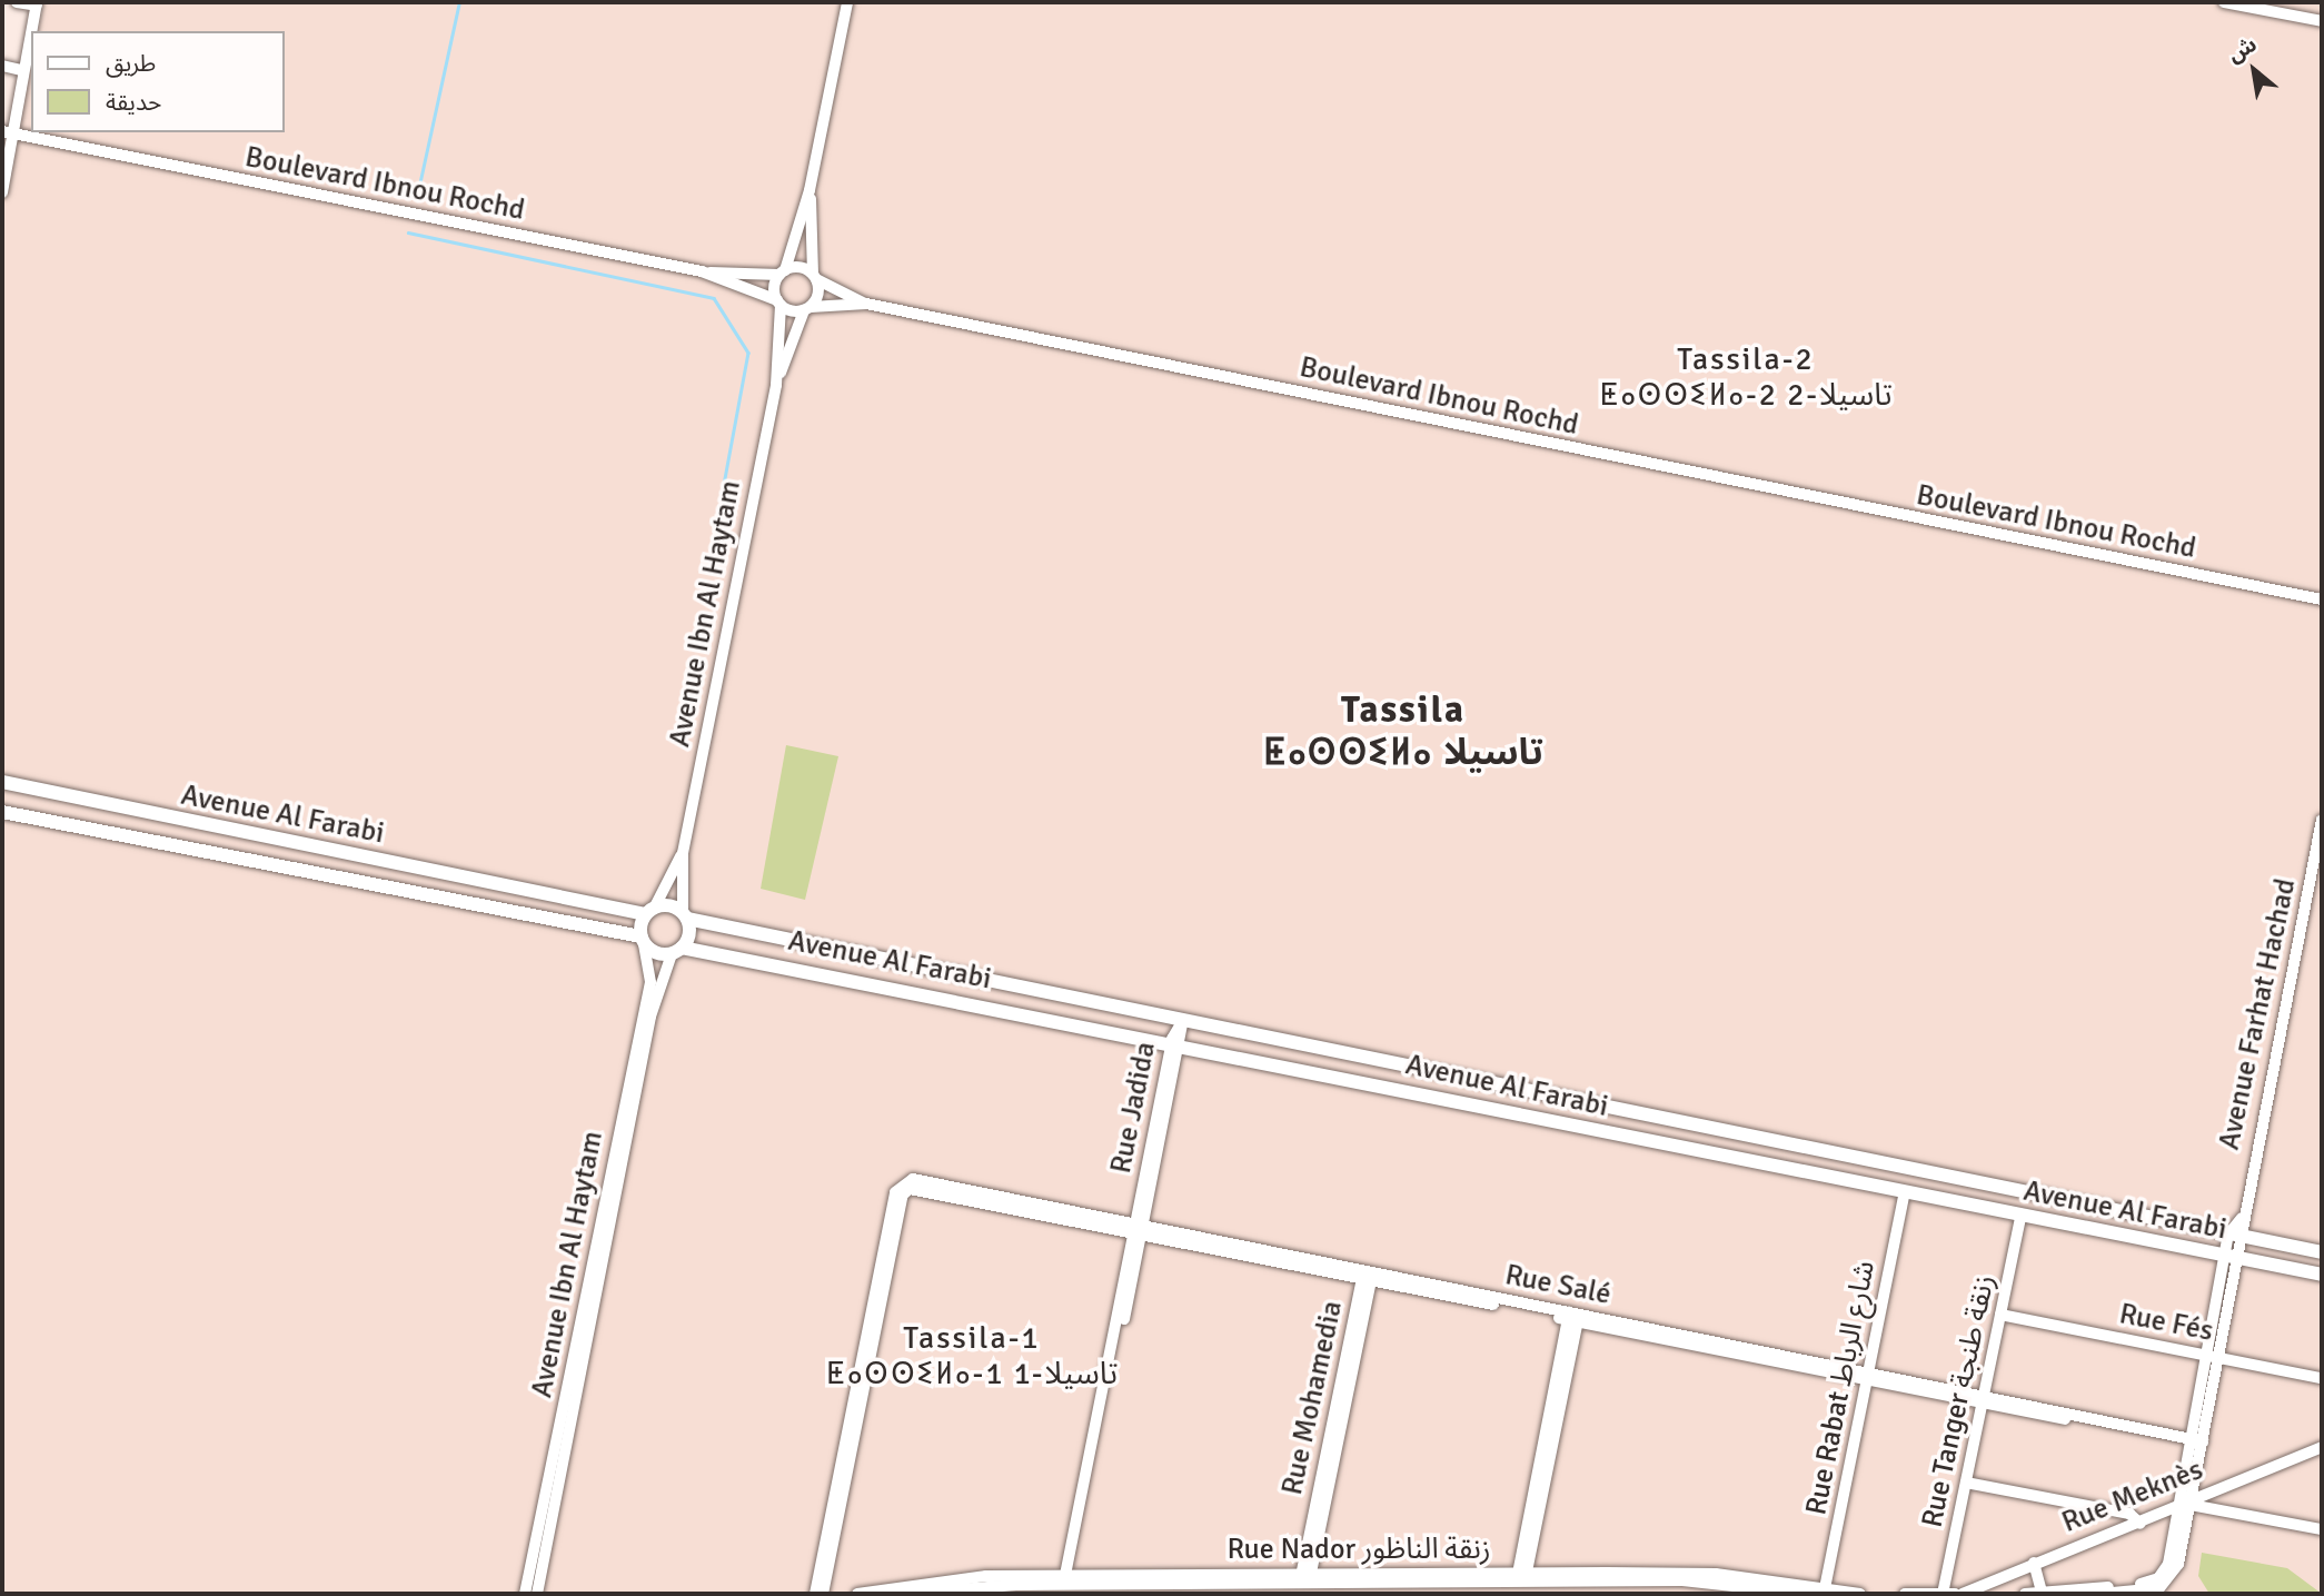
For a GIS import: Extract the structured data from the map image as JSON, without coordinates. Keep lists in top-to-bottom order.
{
  "streets": {
    "street": [
      "Boulevard Ibnou Rochd",
      "Avenue Ibn Al Haytam",
      "Avenue Al Farabi",
      "Avenue Farhat Hachad",
      "Rue Jadida",
      "Rue Salé",
      "Rue Fés",
      "Rue Rabat شارع الرباط",
      "Rue Mohamedia",
      "Rue Tanger زنقة طنجة",
      "Rue Meknès",
      "Rue Nador زنقة الناظور"
    ]
  },
  "crossings": [
    ["Boulevard Ibnou Rochd", "Avenue Ibn Al Haytam"],
    ["Avenue Ibn Al Haytam", "Avenue Al Farabi"],
    ["Avenue Al Farabi", "Avenue Farhat Hachad"],
    ["Avenue Al Farabi", "Rue Jadida"],
    ["Avenue Al Farabi", "Rue Rabat شارع الرباط"],
    ["Avenue Al Farabi", "Rue Tanger زنقة طنجة"],
    ["Avenue Farhat Hachad", "Rue Salé"],
    ["Avenue Farhat Hachad", "Rue Fés"],
    ["Avenue Farhat Hachad", "Rue Meknès"],
    ["Rue Jadida", "Rue Salé"],
    ["Rue Jadida", "Rue Nador زنقة الناظور"],
    ["Rue Salé", "Rue Rabat شارع الرباط"],
    ["Rue Salé", "Rue Mohamedia"],
    ["Rue Salé", "Rue Tanger زنقة طنجة"],
    ["Rue Fés", "Rue Tanger زنقة طنجة"],
    ["Rue Rabat شارع الرباط", "Rue Nador زنقة الناظور"],
    ["Rue Mohamedia", "Rue Nador زنقة الناظور"]
  ],
  "districts": ["Tassila-2 ⵟⴰⵙⵙⵉⵍⴰ-2 2-تاسيلا", "Tassila ⵟⴰⵙⵙⵉⵍⴰ تاسيلا", "Tassila-1 ⵟⴰⵙⵙⵉⵍⴰ-1 1-تاسيلا"],
  "legend": ["طريق", "حديقة"],
  "north": "top left"
}
